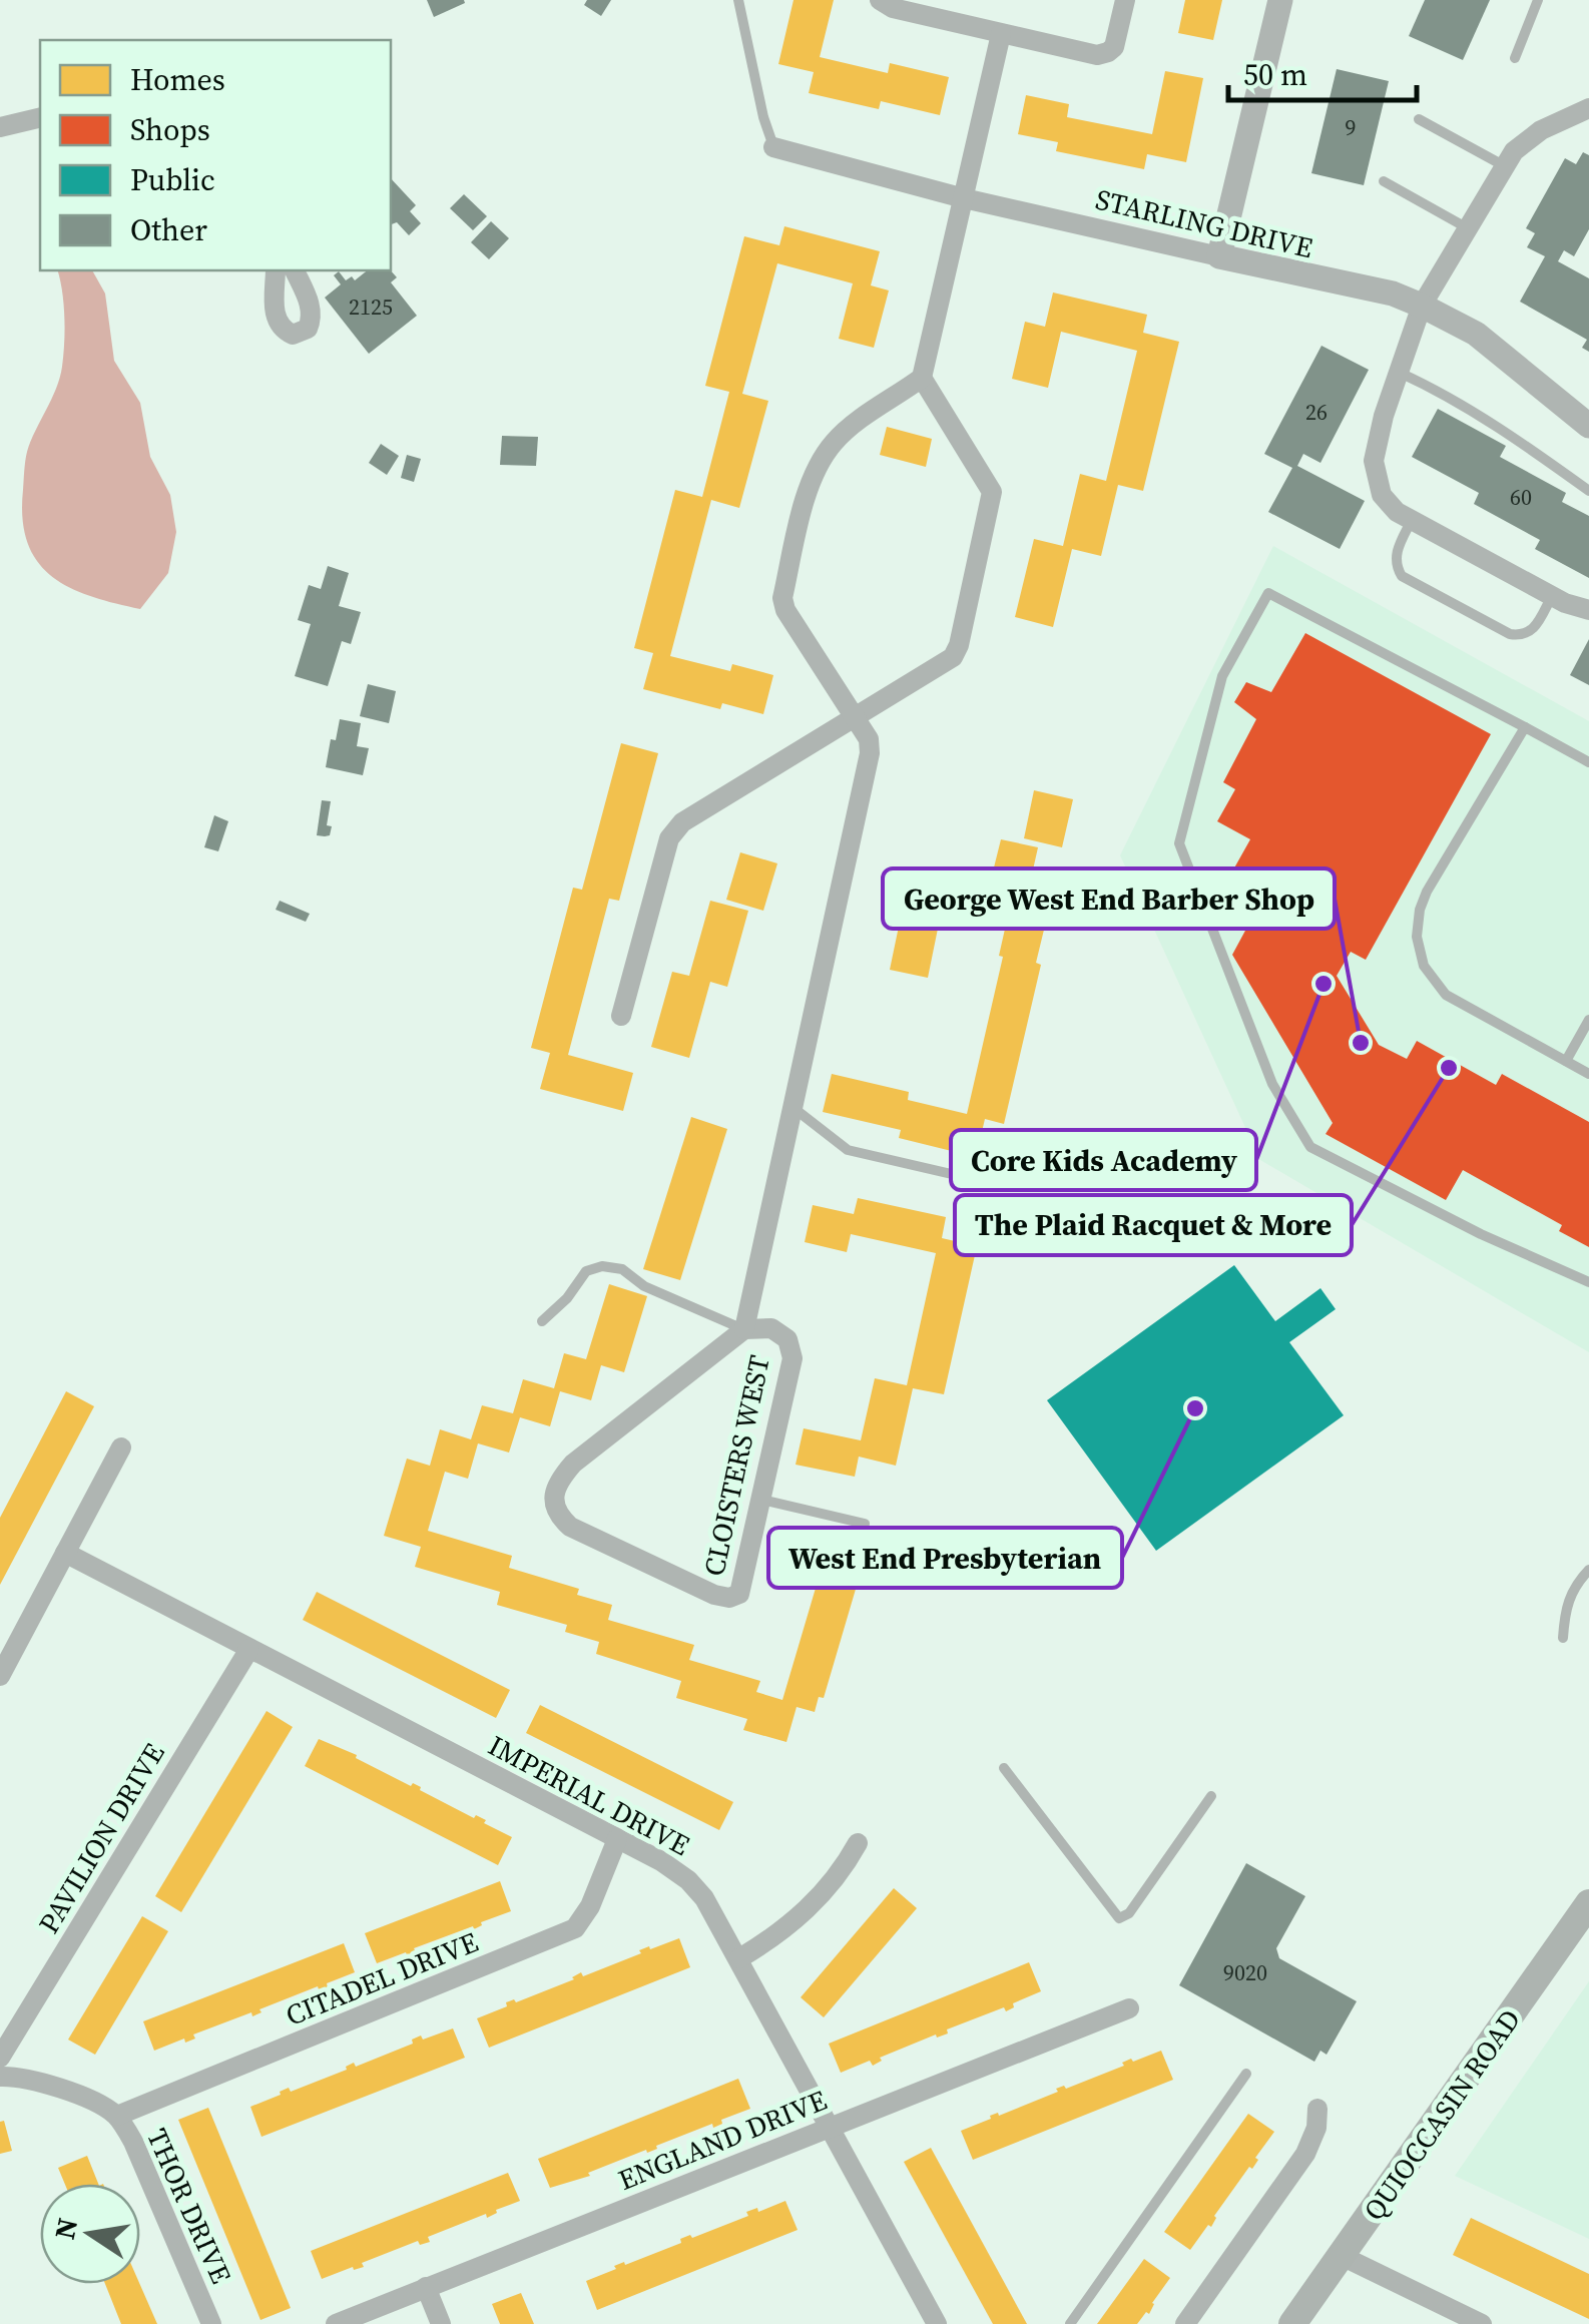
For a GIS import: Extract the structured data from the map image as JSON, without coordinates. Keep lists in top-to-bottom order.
{
  "streets": {
    "main road": ["QUIOCCASIN ROAD"],
    "street": [
      "STARLING DRIVE",
      "CLOISTERS WEST",
      "IMPERIAL DRIVE",
      "PAVILION DRIVE",
      "CITADEL DRIVE",
      "ENGLAND DRIVE",
      "THOR DRIVE"
    ]
  },
  "crossings": [
    ["IMPERIAL DRIVE", "PAVILION DRIVE"],
    ["IMPERIAL DRIVE", "CITADEL DRIVE"],
    ["IMPERIAL DRIVE", "ENGLAND DRIVE"],
    ["CITADEL DRIVE", "THOR DRIVE"]
  ],
  "places": [
    "Core Kids Academy",
    "George West End Barber Shop",
    "The Plaid Racquet & More",
    "West End Presbyterian"
  ],
  "house_numbers": [
    "9",
    "2125",
    "26",
    "60",
    "9020"
  ],
  "legend": [
    "Homes",
    "Shops",
    "Public",
    "Other"
  ],
  "scale_bar": "50 m",
  "north": "left"
}
